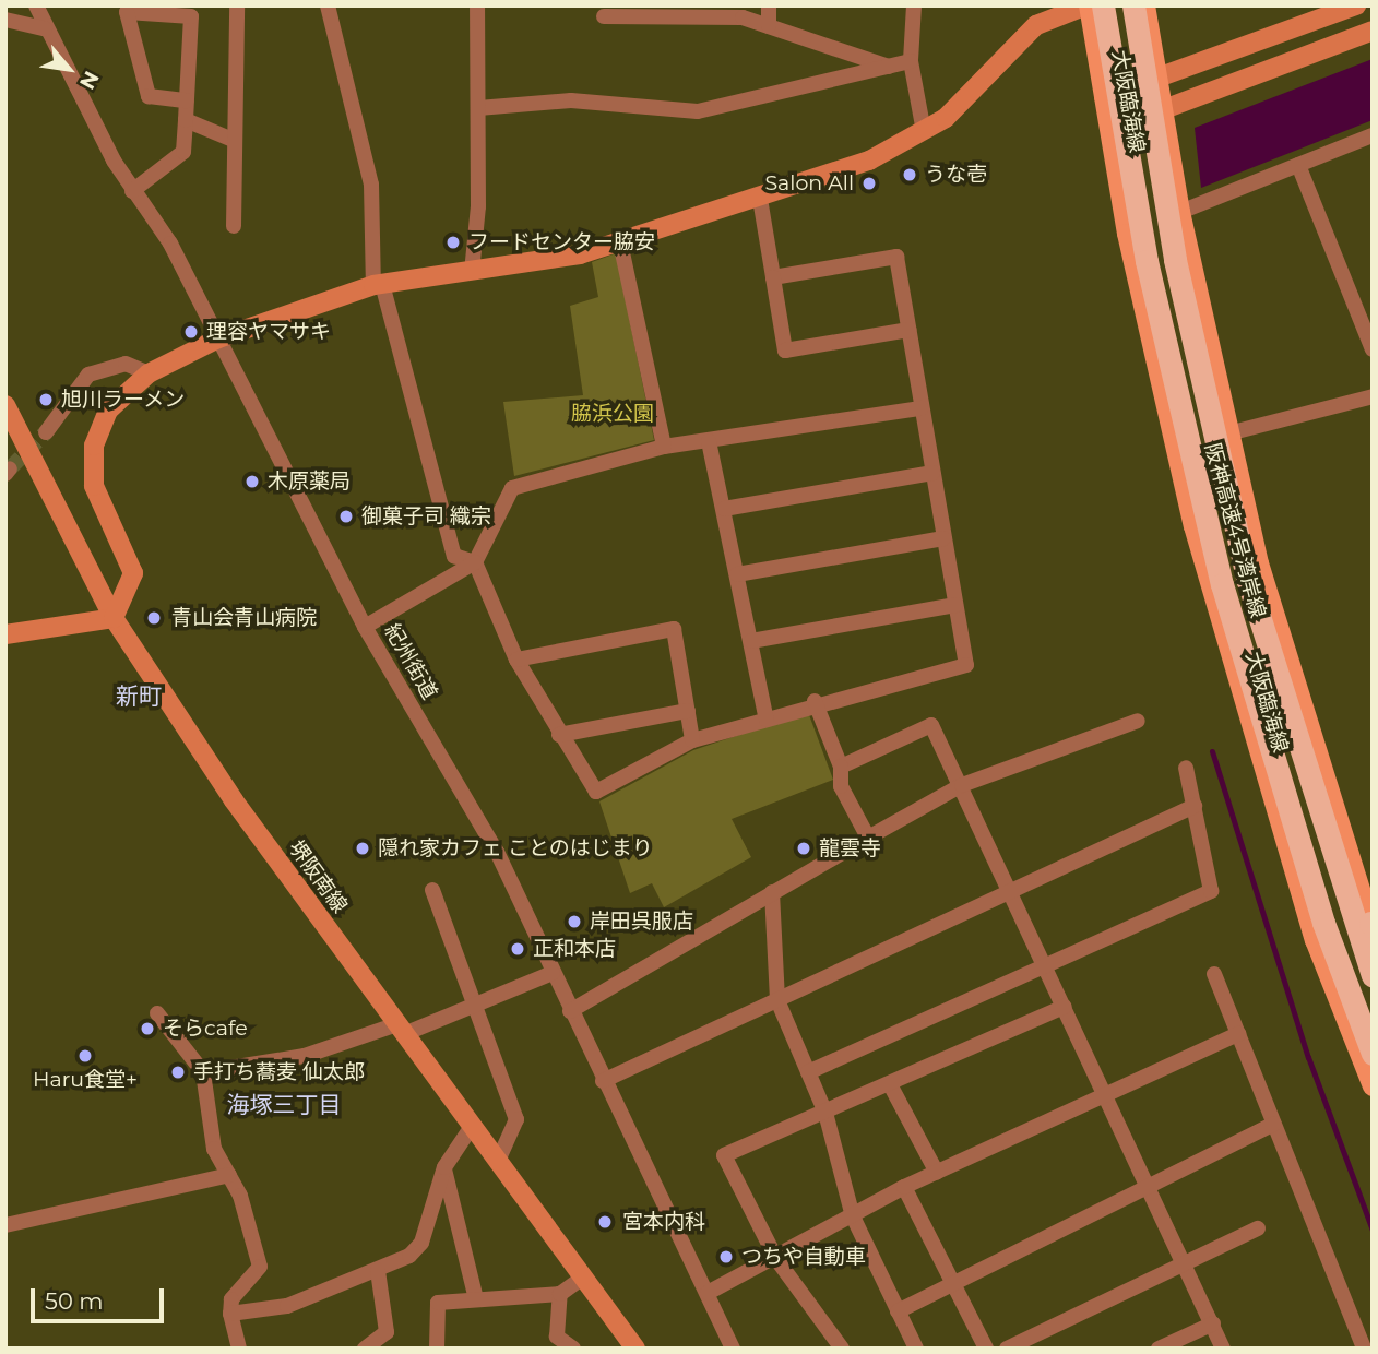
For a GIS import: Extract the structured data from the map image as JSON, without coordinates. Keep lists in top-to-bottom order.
{
  "streets": {
    "highway": ["阪神高速4号湾岸線"],
    "main road": ["大阪臨海線"],
    "street": ["紀州街道", "堺阪南線"]
  },
  "districts": ["新町", "海塚三丁目"],
  "parks": ["脇浜公園"],
  "places": [
    "うな壱",
    "Salon All",
    "フードセンター脇安",
    "理容ヤマサキ",
    "旭川ラーメン",
    "木原薬局",
    "御菓子司 織宗",
    "青山会青山病院",
    "隠れ家カフェ ことのはじまり",
    "龍雲寺",
    "岸田呉服店",
    "正和本店",
    "そらcafe",
    "Haru食堂+",
    "手打ち蕎麦 仙太郎",
    "宮本内科",
    "つちや自動車"
  ],
  "scale_bar": "50 m",
  "north": "bottom right"
}
